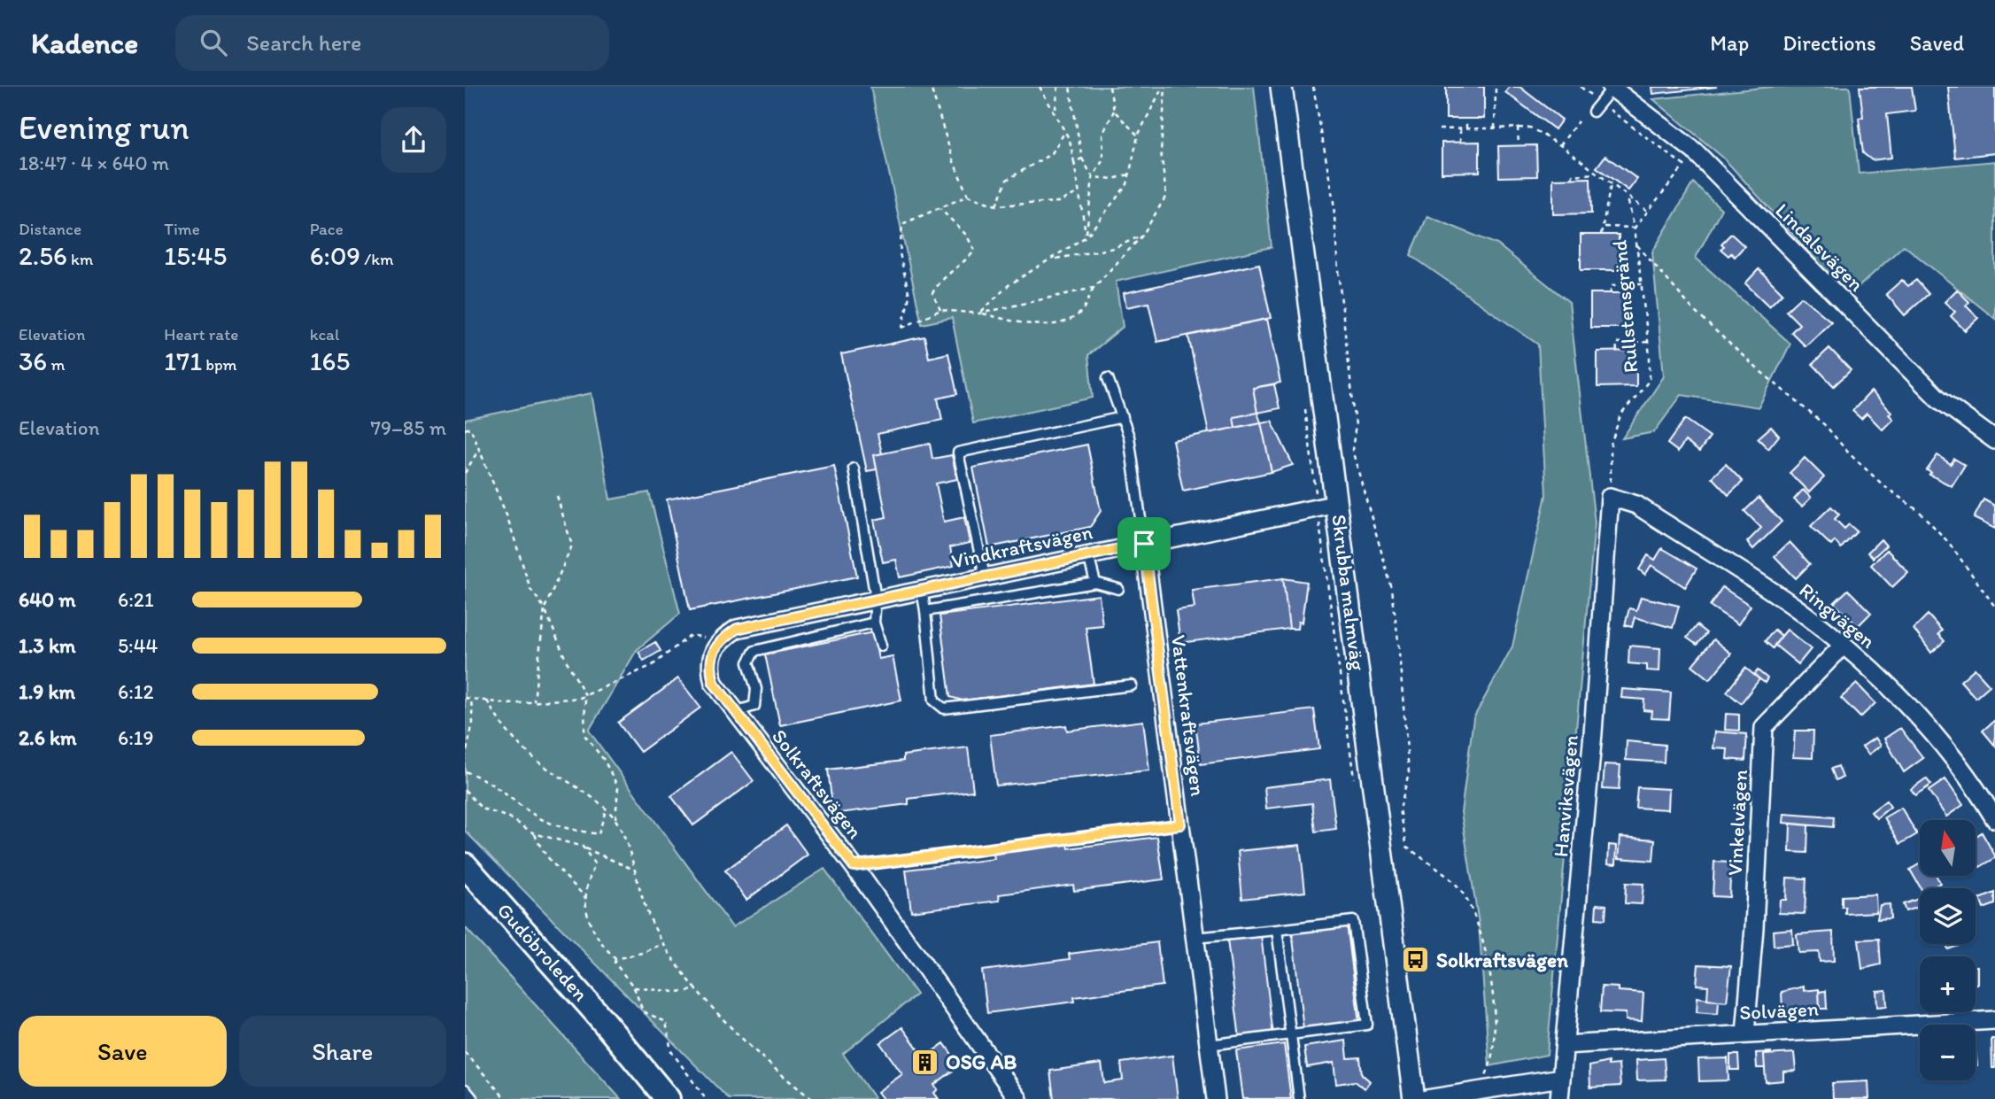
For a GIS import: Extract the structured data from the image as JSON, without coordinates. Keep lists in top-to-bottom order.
{
  "streets": {
    "main road": ["Gudöbroleden"],
    "street": [
      "Lindalsvägen",
      "Vindkraftsvägen",
      "Skrubba malmväg",
      "Ringvägen",
      "Vattenkraftsvägen",
      "Solkraftsvägen",
      "Hanviksvägen",
      "Vinkelvägen",
      "Solvägen"
    ],
    "path": ["Rullstensgränd"]
  },
  "crossings": [
    ["Lindalsvägen", "Rullstensgränd"],
    ["Rullstensgränd", "Ringvägen"],
    ["Rullstensgränd", "Hanviksvägen"],
    ["Vindkraftsvägen", "Skrubba malmväg"],
    ["Vindkraftsvägen", "Vattenkraftsvägen"],
    ["Vindkraftsvägen", "Solkraftsvägen"],
    ["Ringvägen", "Hanviksvägen"],
    ["Ringvägen", "Vinkelvägen"],
    ["Hanviksvägen", "Solvägen"],
    ["Vinkelvägen", "Solvägen"]
  ],
  "places": {
    "bus stop": ["Solkraftsvägen"],
    "building": ["OSG AB"]
  },
  "north": "top",
  "page": {
    "header": "Kadence",
    "search": "Search here",
    "nav": ["Map", "Directions", "Saved"],
    "heading": ["Evening run", "18:47 · 4 × 640 m"],
    "stats": [
      ["Distance", "2.56 km"],
      ["Time", "15:45"],
      ["Pace", "6:09 /km"],
      ["Elevation", "36 m"],
      ["Heart rate", "171 bpm"],
      ["kcal", "165"]
    ],
    "chart": ["Elevation", "79–85 m"],
    "list": [
      {
        "name": "640 m",
        "note": "6:21"
      },
      {
        "name": "1.3 km",
        "note": "5:44"
      },
      {
        "name": "1.9 km",
        "note": "6:12"
      },
      {
        "name": "2.6 km",
        "note": "6:19"
      }
    ],
    "map_buttons": ["+", "−"],
    "buttons": ["Save", "Share"]
  }
}
